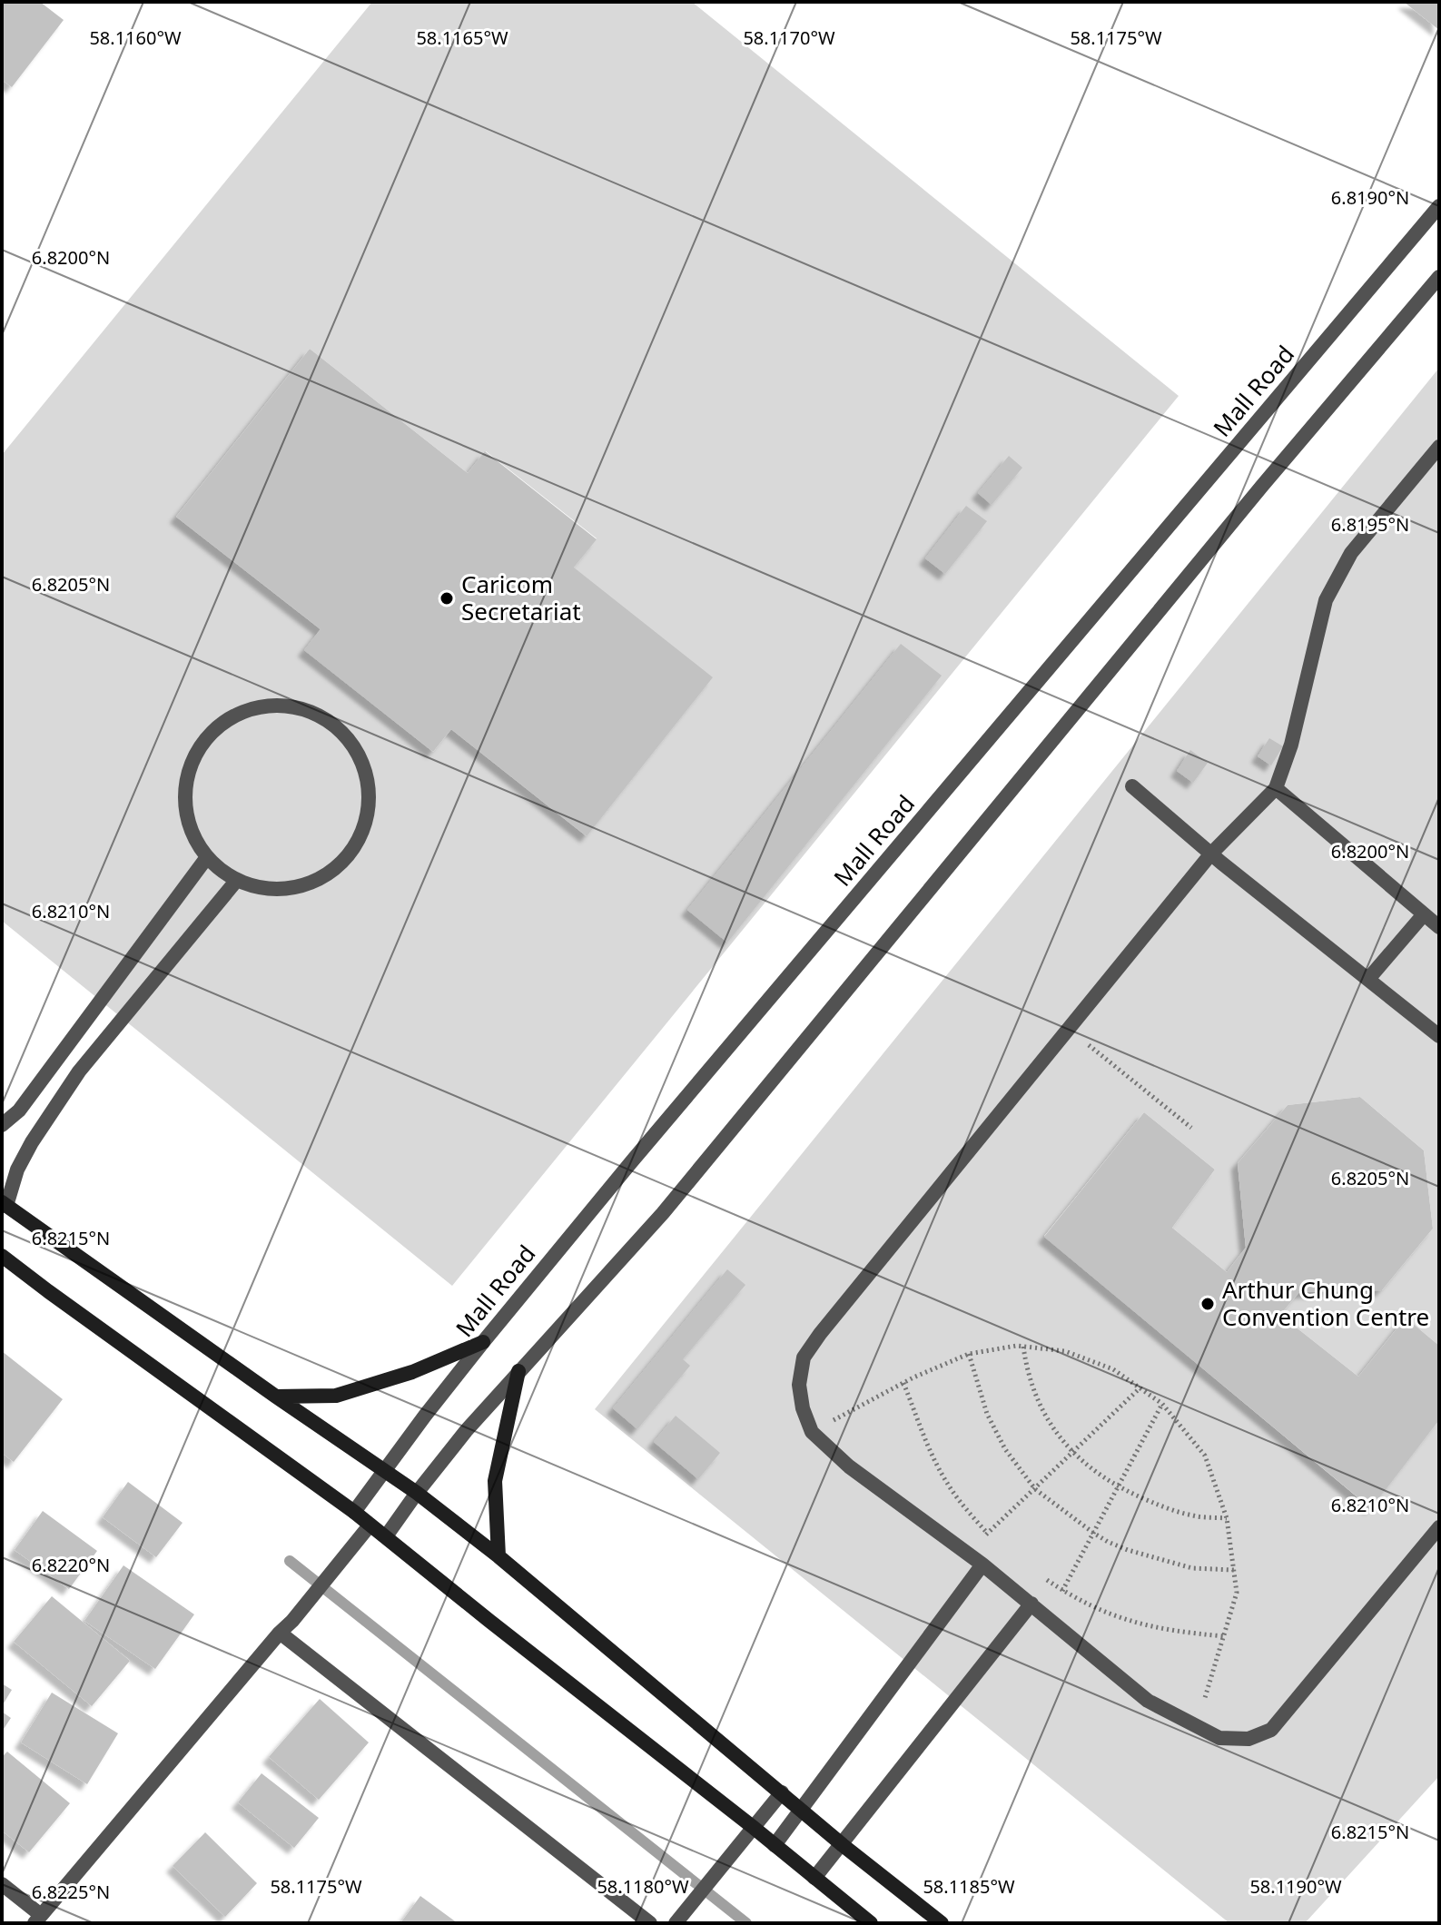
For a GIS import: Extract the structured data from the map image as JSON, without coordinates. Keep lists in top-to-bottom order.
{
  "streets": {
    "street": ["Mall Road"]
  },
  "places": ["Caricom Secretariat", "Arthur Chung Convention Centre"],
  "coordinates": [
    "58.1165°W",
    "58.1175°W",
    "58.1160°W",
    "58.1170°W",
    "6.8190°N",
    "6.8200°N",
    "6.8195°N",
    "6.8205°N",
    "6.8210°N",
    "6.8215°N",
    "6.8220°N",
    "58.1180°W",
    "58.1185°W",
    "58.1190°W",
    "6.8225°N"
  ]
}
